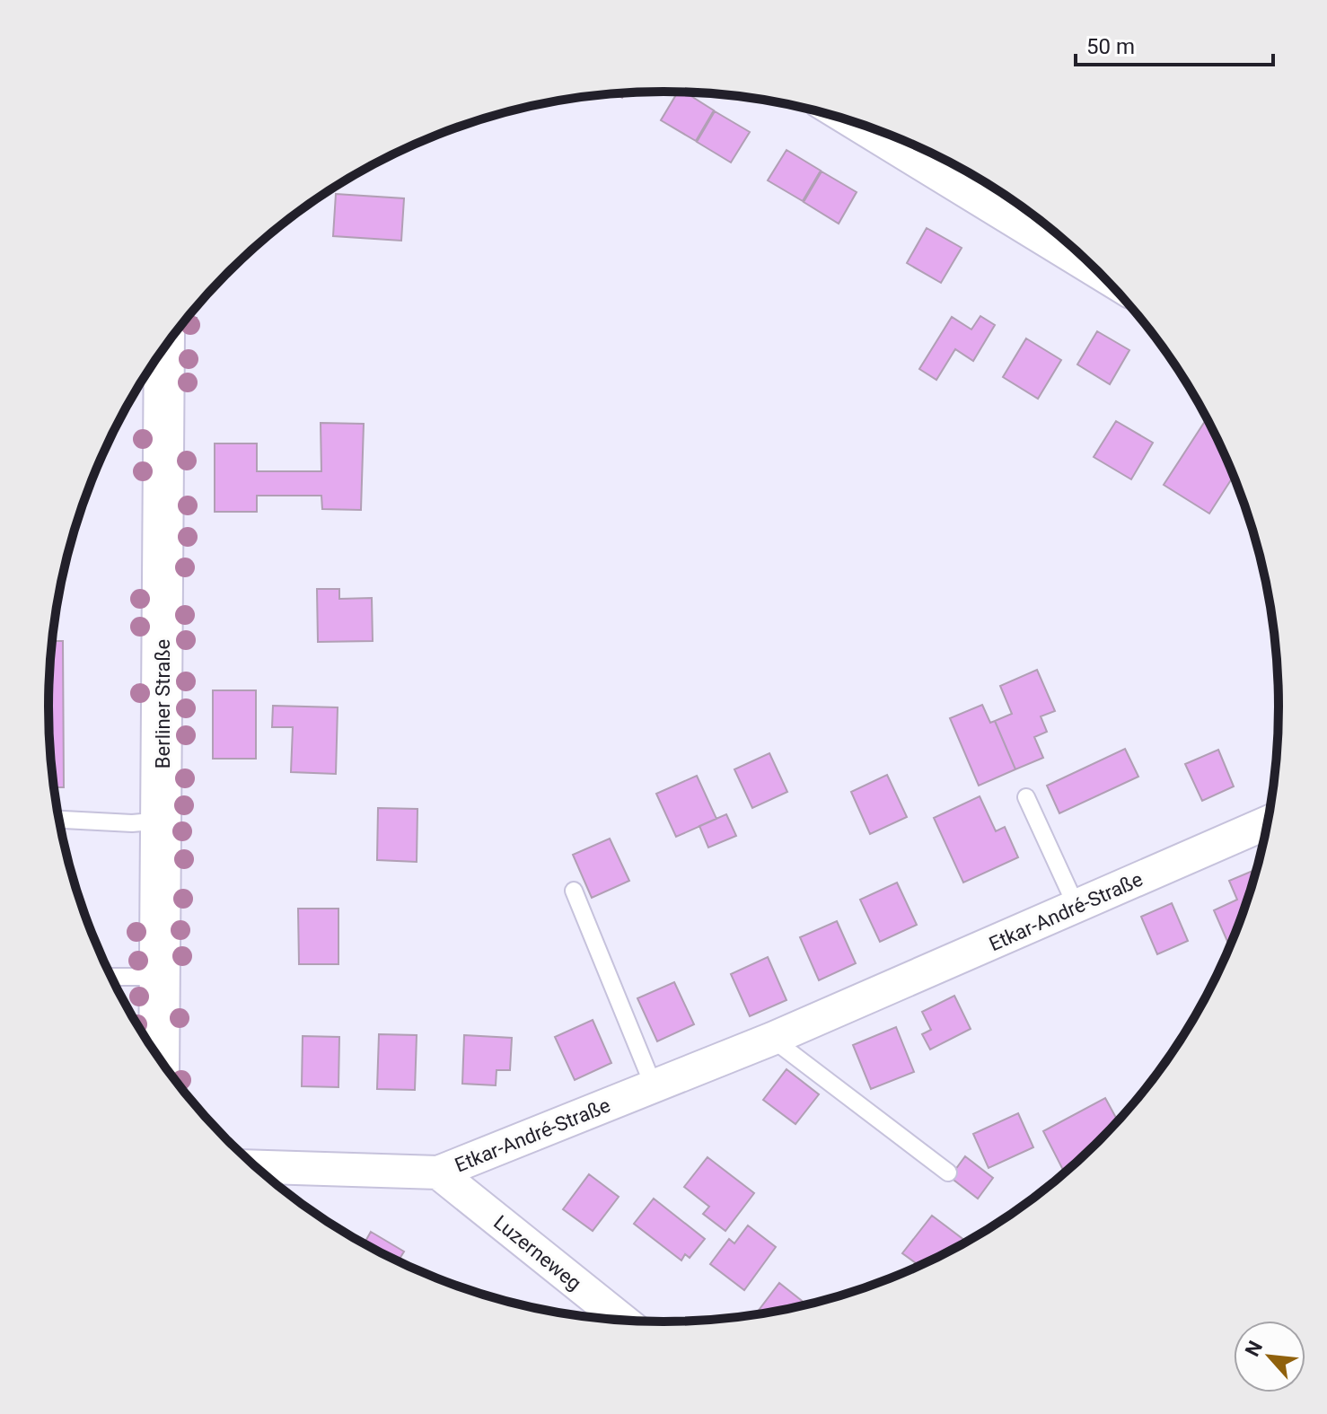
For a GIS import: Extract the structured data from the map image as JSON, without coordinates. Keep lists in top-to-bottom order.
{
  "streets": {
    "street": ["Berliner Straße", "Etkar-André-Straße", "Luzerneweg"]
  },
  "crossings": [
    ["Etkar-André-Straße", "Luzerneweg"]
  ],
  "scale_bar": "50 m",
  "north": "top left"
}
